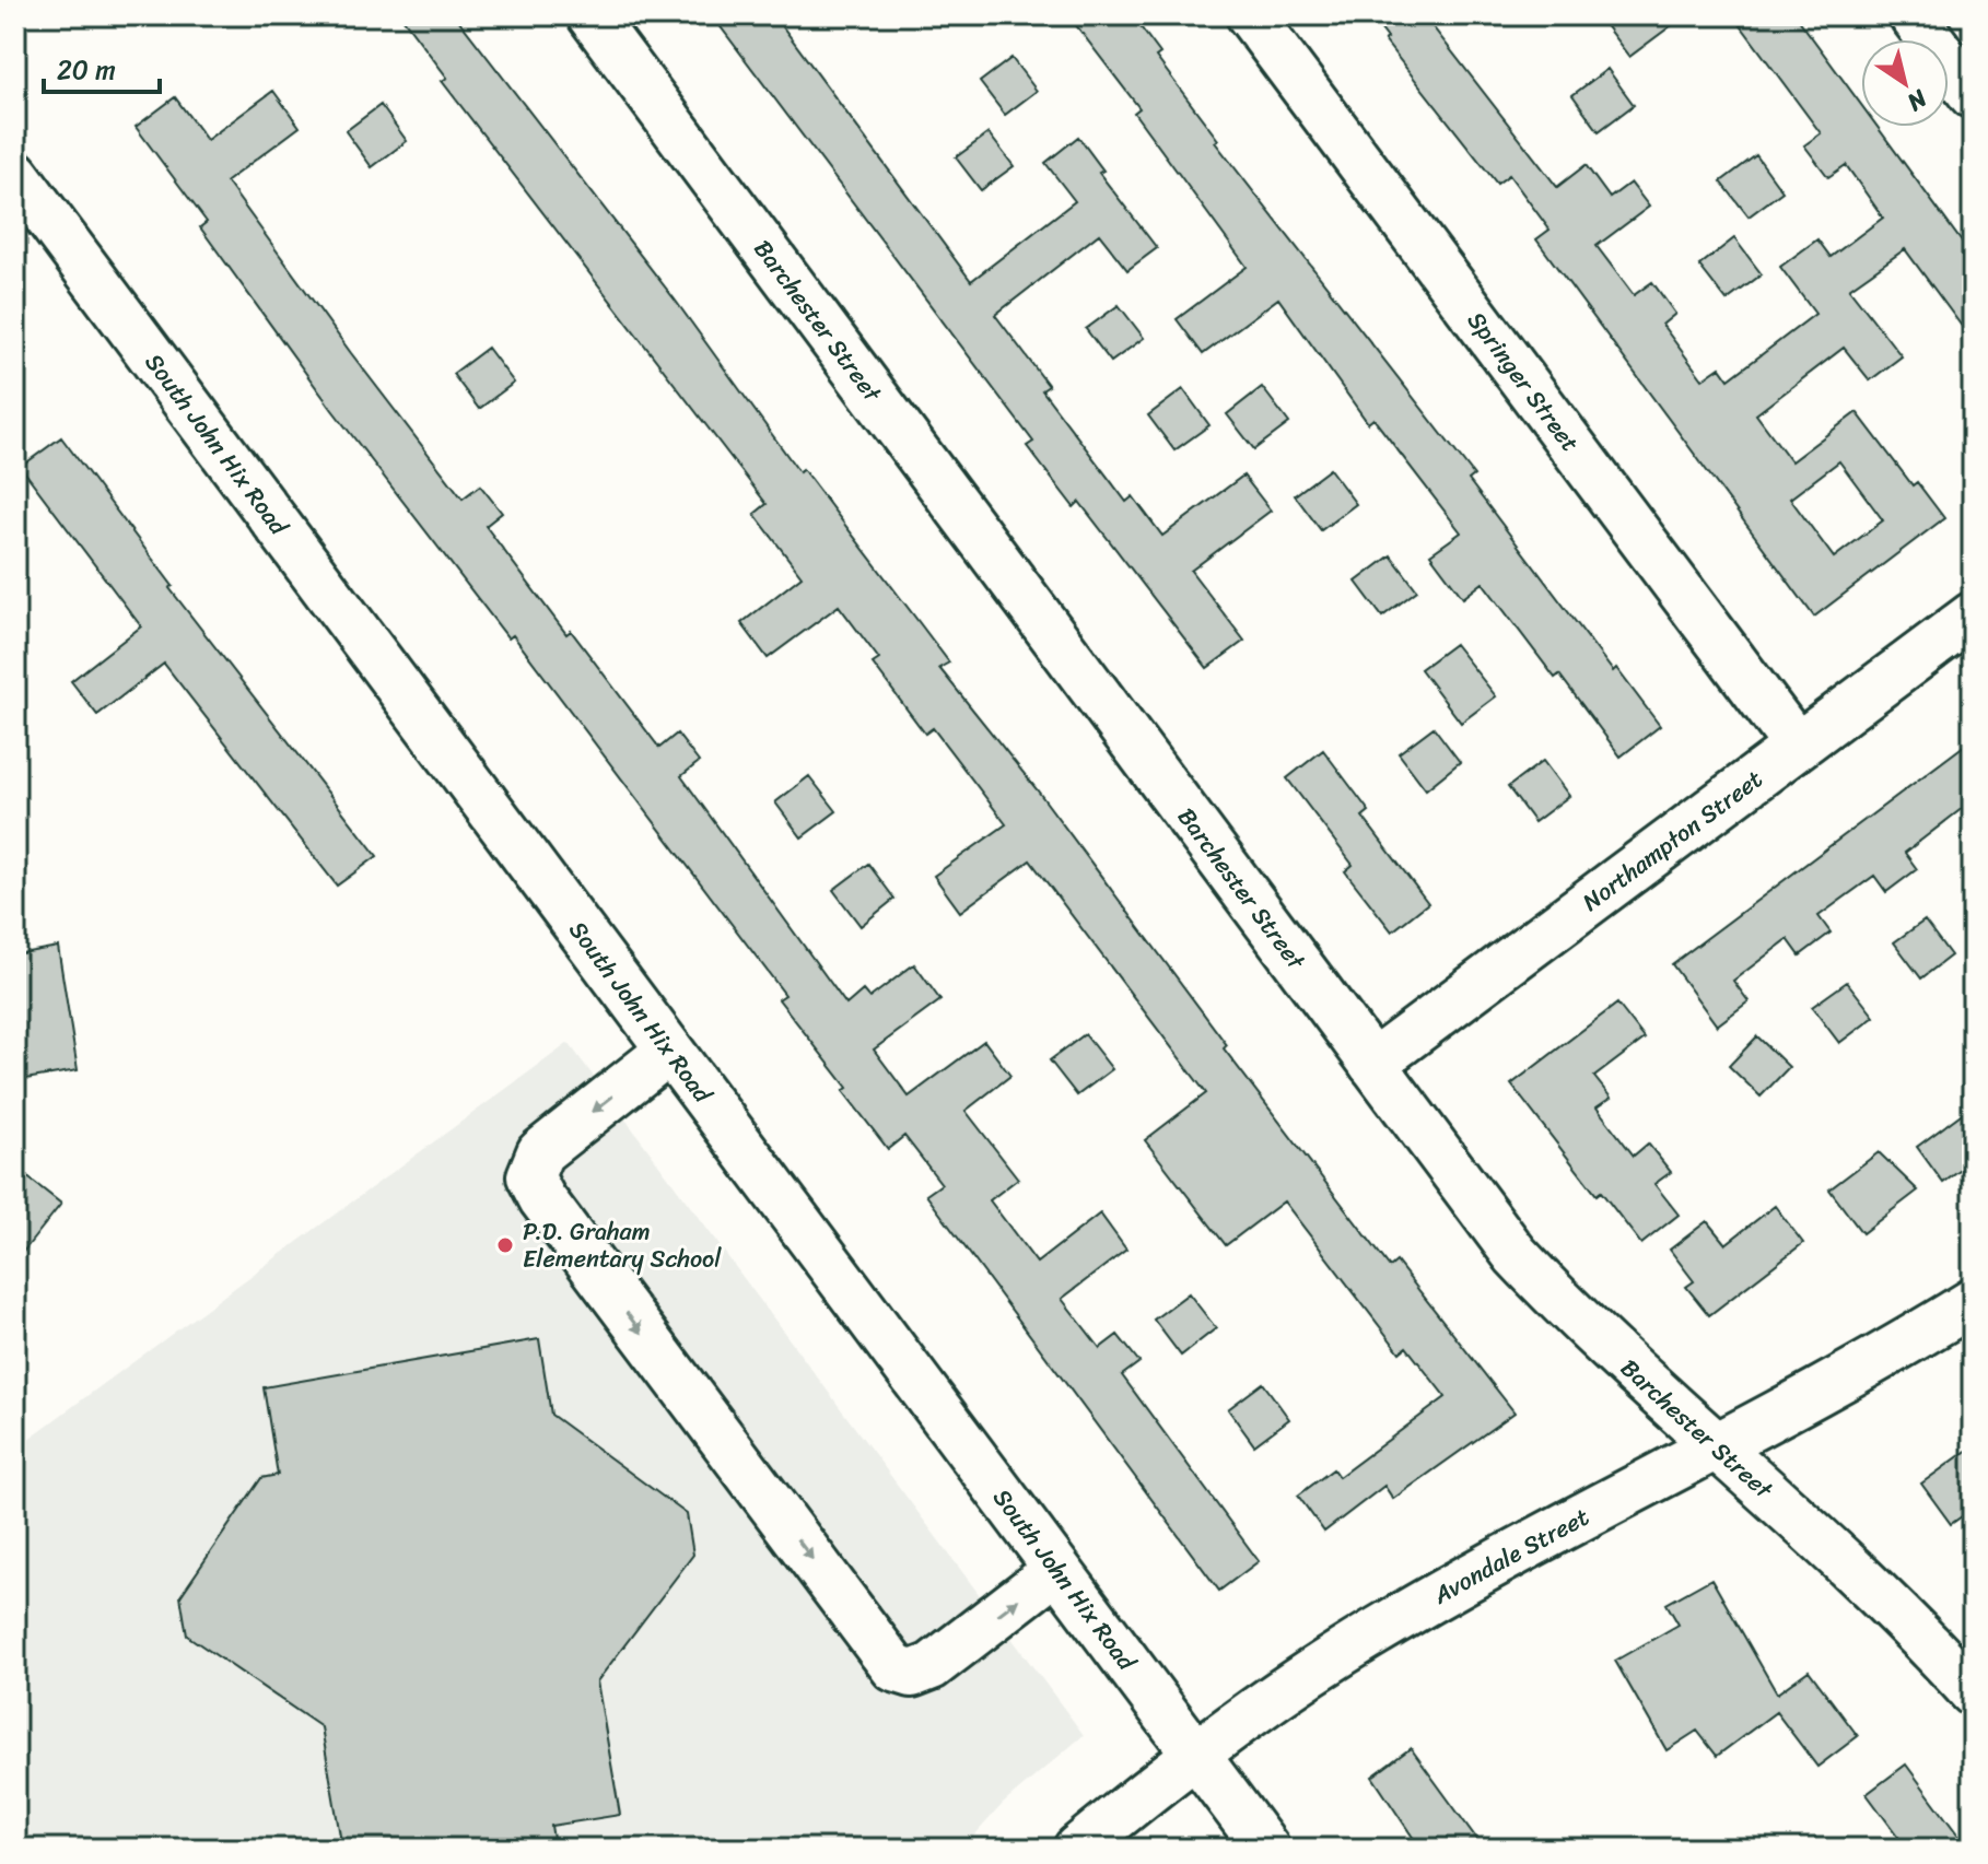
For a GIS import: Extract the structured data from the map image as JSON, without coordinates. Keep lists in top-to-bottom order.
{
  "streets": {
    "street": [
      "Barchester Street",
      "Springer Street",
      "South John Hix Road",
      "Northampton Street",
      "Avondale Street"
    ]
  },
  "crossings": [
    ["Barchester Street", "Northampton Street"],
    ["Barchester Street", "Avondale Street"],
    ["Springer Street", "Northampton Street"],
    ["South John Hix Road", "Avondale Street"]
  ],
  "places": ["P.D. Graham Elementary School"],
  "scale_bar": "20 m",
  "north": "bottom right"
}
